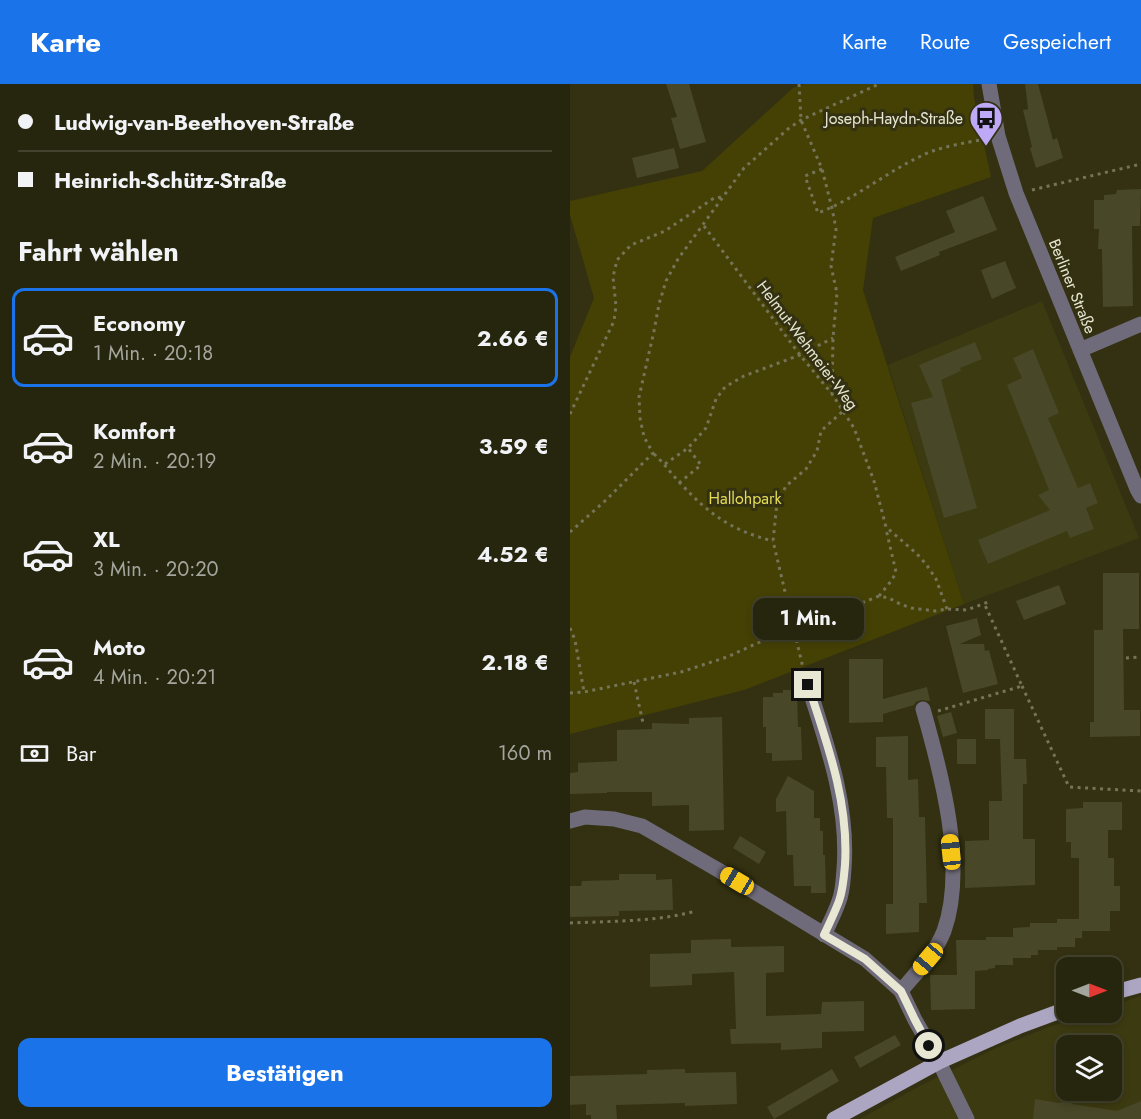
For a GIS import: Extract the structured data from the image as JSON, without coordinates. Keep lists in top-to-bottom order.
{
  "streets": {
    "street": ["Berliner Straße"],
    "path": ["Helmut-Wehmeier-Weg"]
  },
  "parks": ["Hallohpark"],
  "places": {
    "bus stop": ["Joseph-Haydn-Straße"]
  },
  "north": "right",
  "page": {
    "header": "Karte",
    "nav": ["Karte", "Route", "Gespeichert"],
    "banner": ["Ludwig-van-Beethoven-Straße", "Heinrich-Schütz-Straße"],
    "heading": "Fahrt wählen",
    "list": [
      {
        "name": "Economy",
        "note": "1 Min. · 20:18",
        "value": "2.66 €"
      },
      {
        "name": "Komfort",
        "note": "2 Min. · 20:19",
        "value": "3.59 €"
      },
      {
        "name": "XL",
        "note": "3 Min. · 20:20",
        "value": "4.52 €"
      },
      {
        "name": "Moto",
        "note": "4 Min. · 20:21",
        "value": "2.18 €"
      }
    ],
    "bubble": "1 Min.",
    "pay": ["Bar", "160 m"],
    "buttons": "Bestätigen"
  }
}
